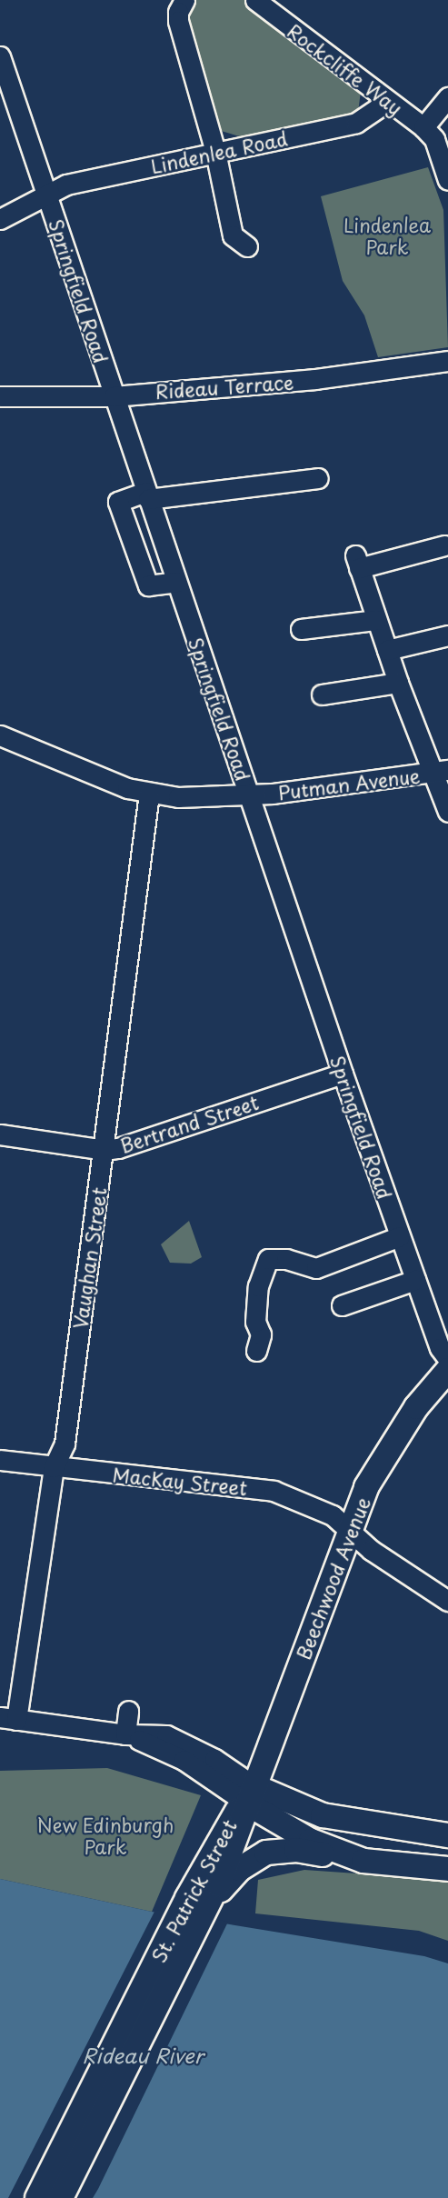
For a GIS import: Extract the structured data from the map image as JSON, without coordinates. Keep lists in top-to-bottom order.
{
  "streets": {
    "main road": ["Beechwood Avenue", "St. Patrick Street"],
    "street": [
      "Rockcliffe Way",
      "Lindenlea Road",
      "Springfield Road",
      "Rideau Terrace",
      "Putman Avenue",
      "Bertrand Street",
      "Vaughan Street",
      "MacKay Street"
    ]
  },
  "crossings": [
    ["Rockcliffe Way", "Lindenlea Road"],
    ["Lindenlea Road", "Springfield Road"],
    ["Springfield Road", "Rideau Terrace"],
    ["Springfield Road", "Putman Avenue"],
    ["Springfield Road", "Bertrand Street"],
    ["Putman Avenue", "Vaughan Street"],
    ["Bertrand Street", "Vaughan Street"],
    ["Vaughan Street", "MacKay Street"],
    ["MacKay Street", "Beechwood Avenue"],
    ["Beechwood Avenue", "St. Patrick Street"]
  ],
  "water": ["Rideau River"],
  "parks": ["Lindenlea Park", "New Edinburgh Park"]
}
